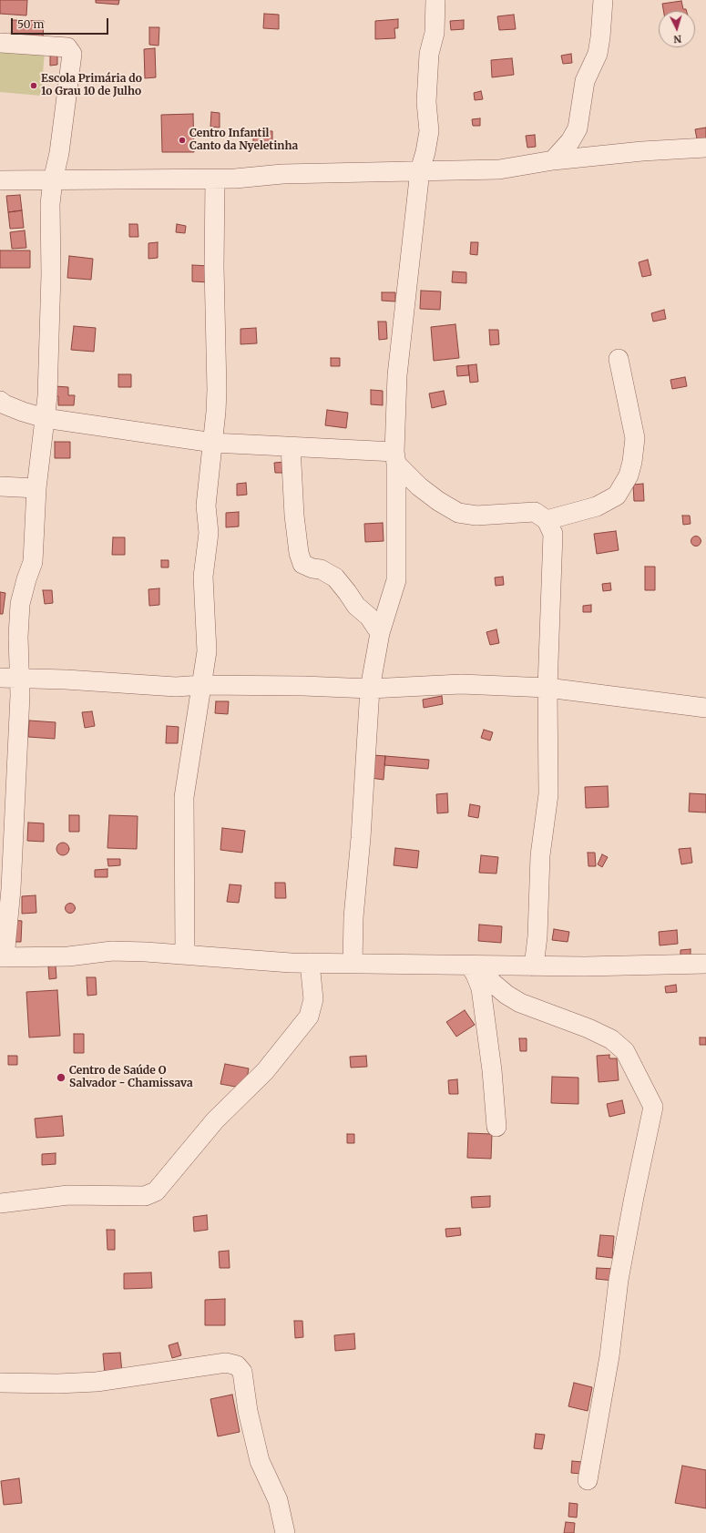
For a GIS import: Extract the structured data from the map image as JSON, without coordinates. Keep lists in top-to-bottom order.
{
  "places": ["Escola Primária do 1o Grau 10 de Julho", "Centro Infantil Canto da Nyeletinha", "Centro de Saúde O Salvador - Chamissava"],
  "scale_bar": "50 m",
  "north": "bottom"
}
